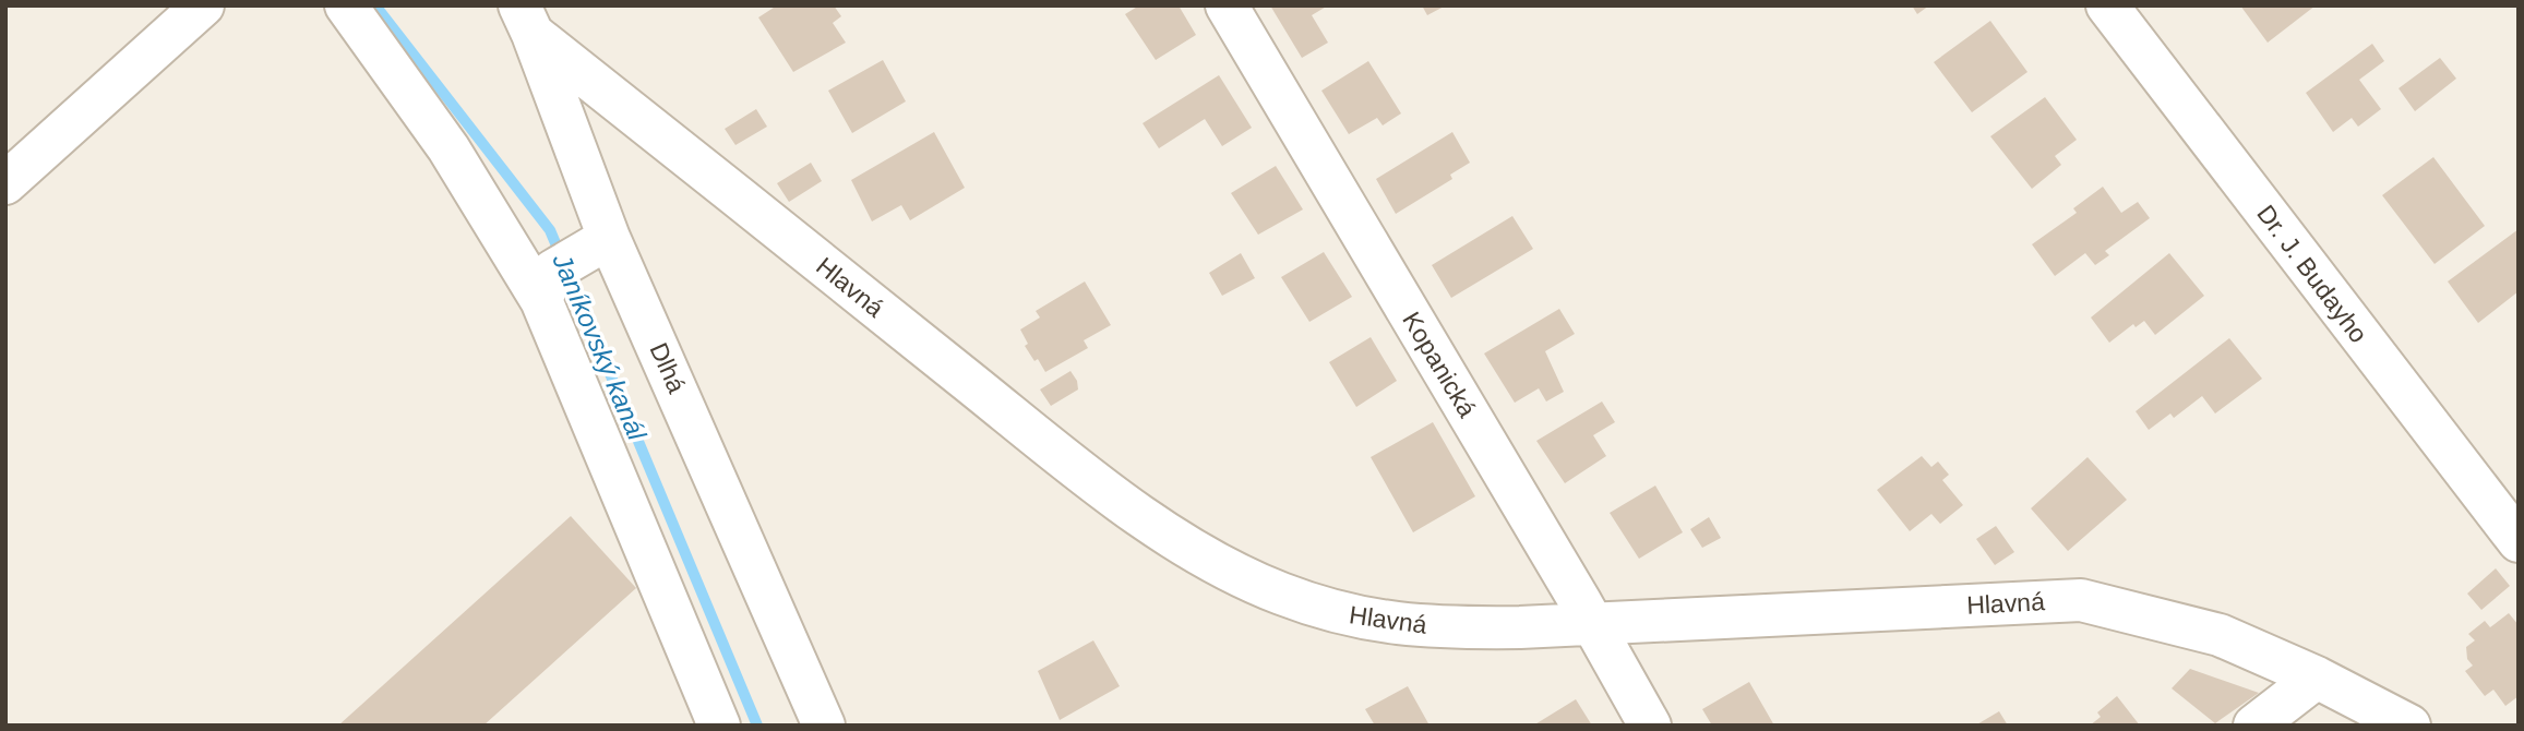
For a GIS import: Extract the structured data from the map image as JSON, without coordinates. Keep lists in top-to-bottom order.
{
  "streets": {
    "street": [
      "Dr. J. Budayho",
      "Hlavná",
      "Kopanická",
      "Dlhá"
    ]
  },
  "crossings": [
    ["Hlavná", "Kopanická"],
    ["Hlavná", "Dlhá"]
  ],
  "water": ["Janíkovský kanál"]
}
